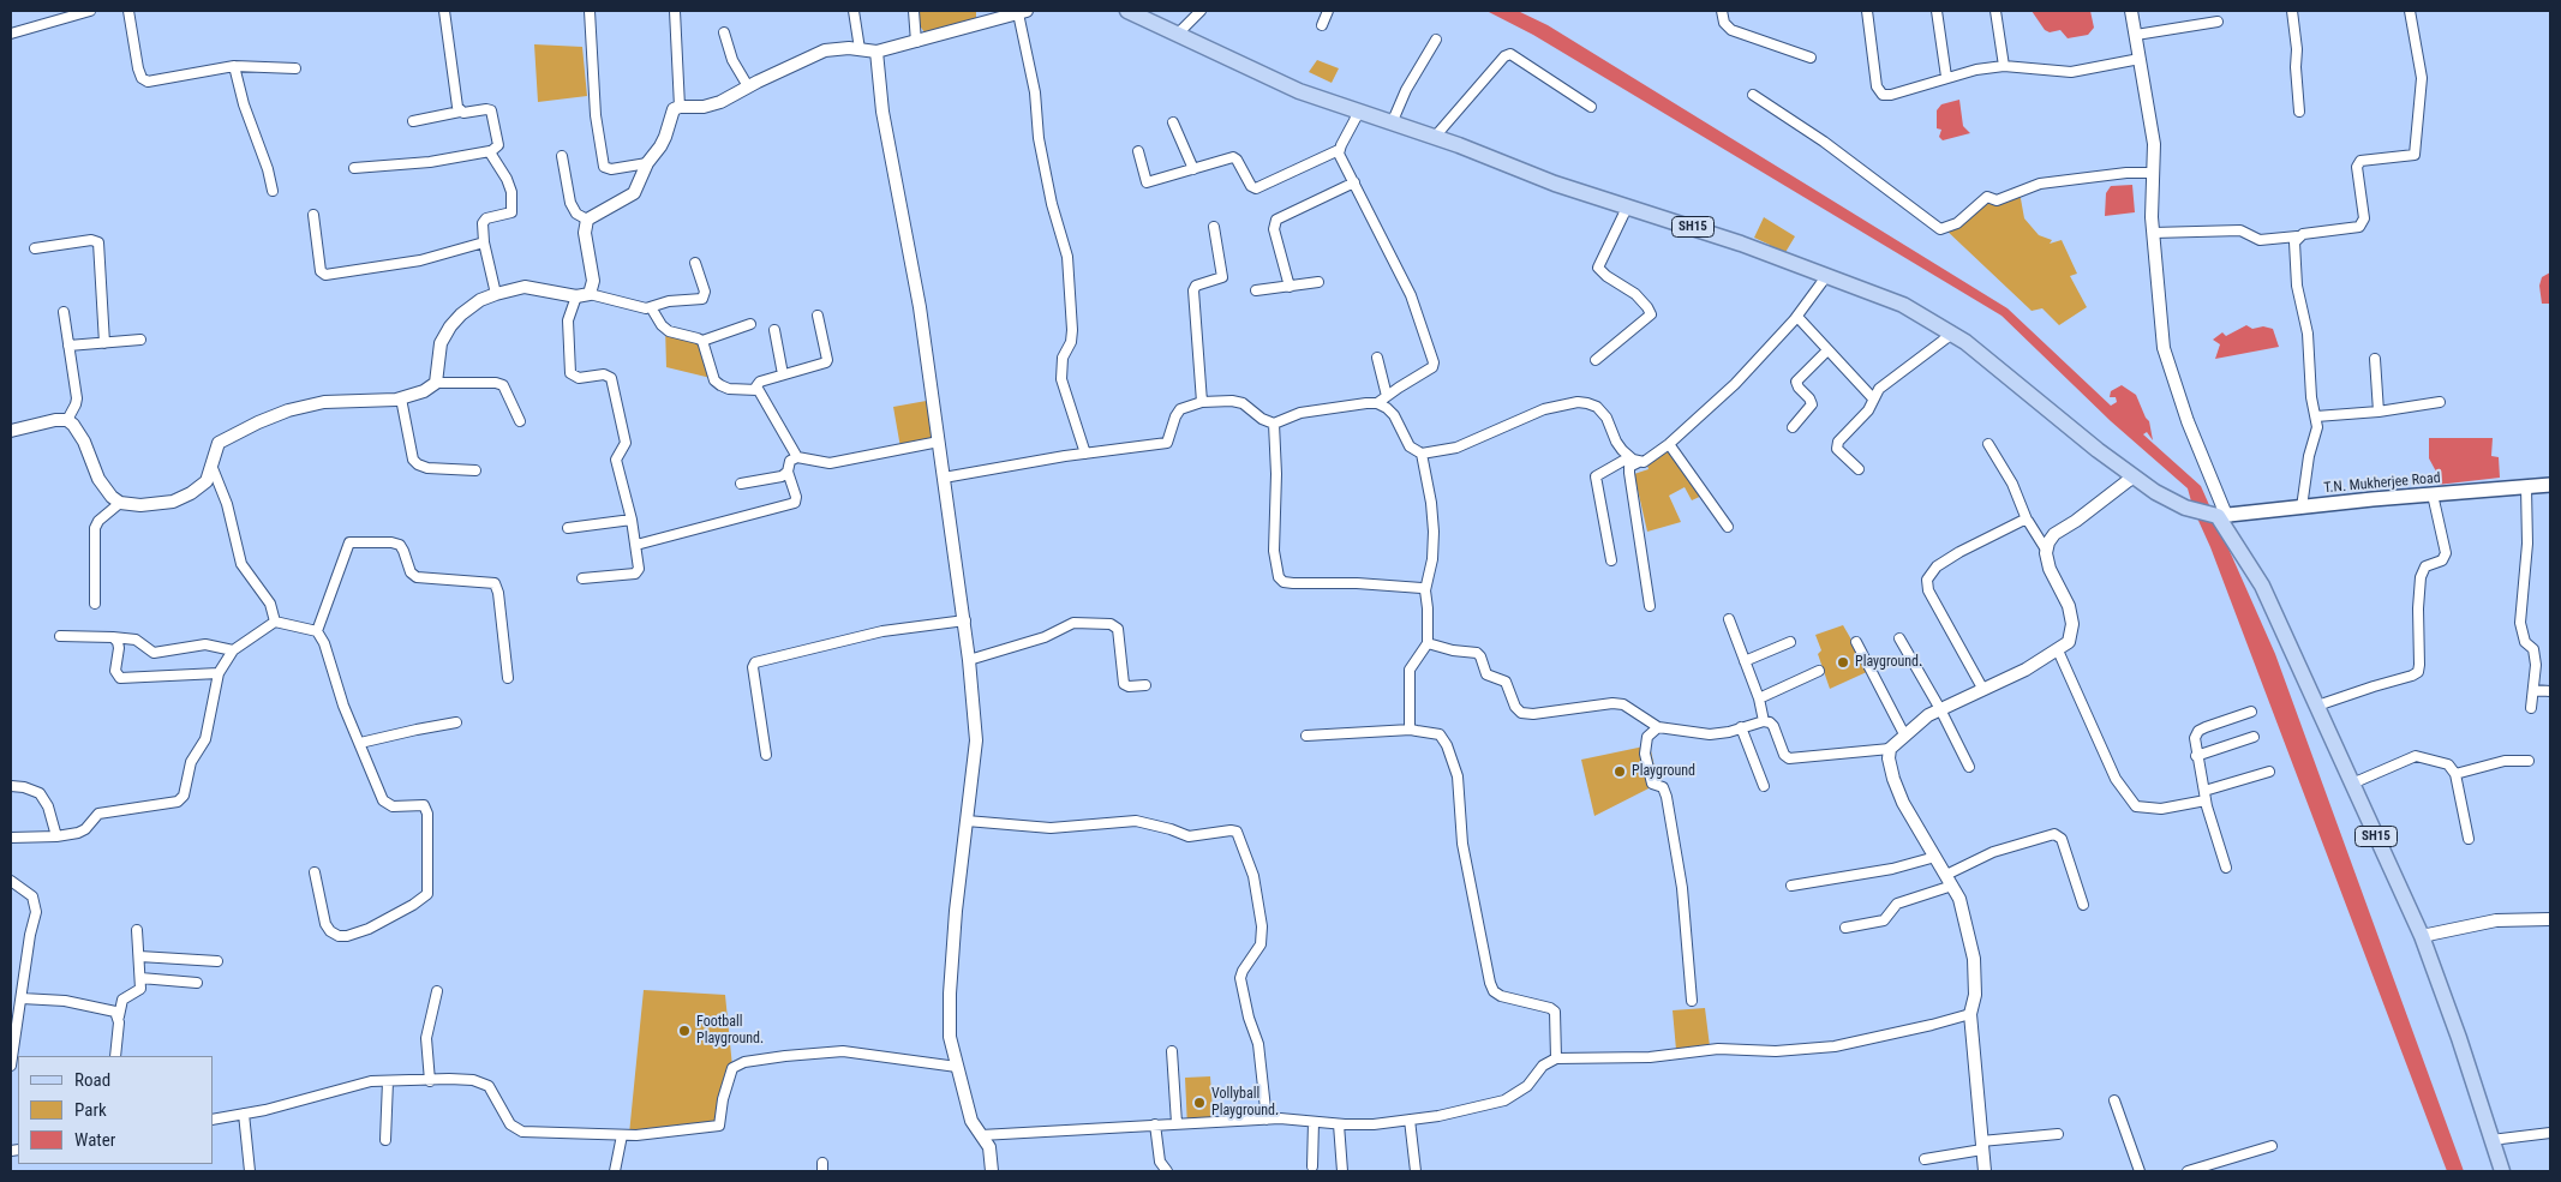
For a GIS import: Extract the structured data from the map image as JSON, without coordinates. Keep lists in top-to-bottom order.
{
  "streets": {
    "main road": ["SH15", "T.N. Mukherjee Road"]
  },
  "crossings": [
    ["SH15", "T.N. Mukherjee Road"]
  ],
  "places": [
    "Playground.",
    "Playground",
    "Football Playground.",
    "Vollyball Playground."
  ],
  "legend": ["Road", "Park", "Water"]
}
